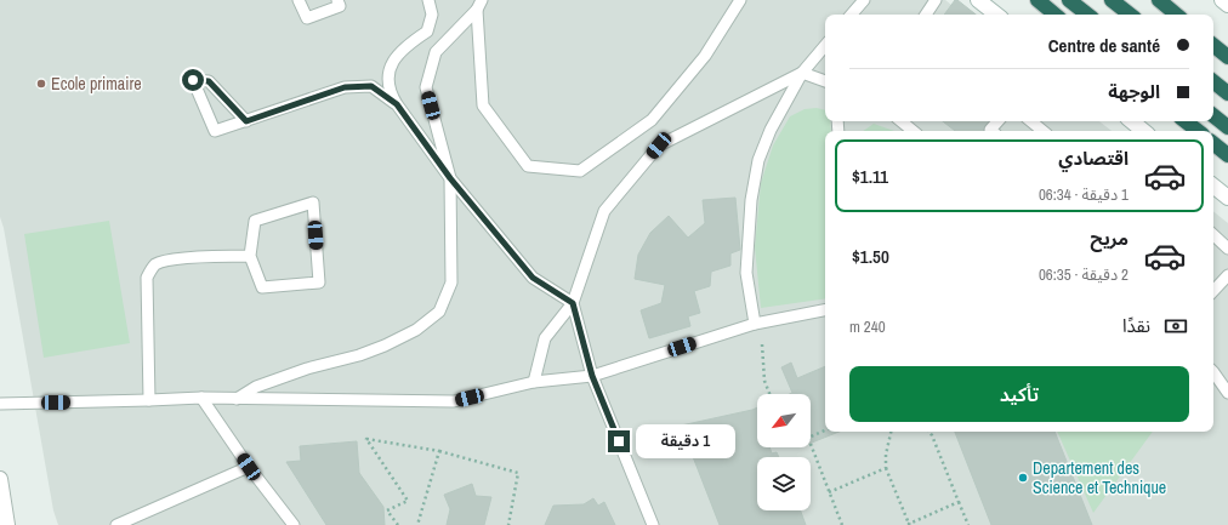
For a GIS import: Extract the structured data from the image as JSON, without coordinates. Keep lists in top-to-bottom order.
{
  "places": ["Ecole primaire", "Departement des Science et Technique"],
  "north": "bottom left",
  "page": {
    "banner": ["Centre de santé", "الوجهة"],
    "list": [
      {
        "name": "اقتصادي",
        "note": "1 دقيقة · 06:34",
        "value": "$1.11"
      },
      {
        "name": "مريح",
        "note": "2 دقيقة · 06:35",
        "value": "$1.50"
      }
    ],
    "pay": ["نقدًا", "240 m"],
    "buttons": "تأكيد",
    "bubble": "1 دقيقة"
  }
}
